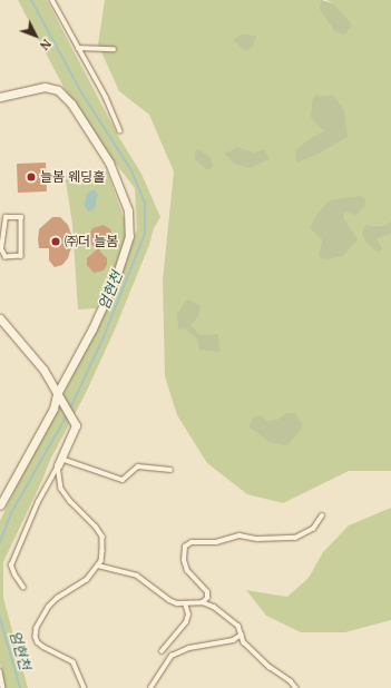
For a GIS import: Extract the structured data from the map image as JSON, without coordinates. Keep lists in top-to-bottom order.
{
  "water": ["엄현천"],
  "places": ["늘봄 웨딩홀", "㈜더 늘봄"],
  "north": "bottom right"
}
